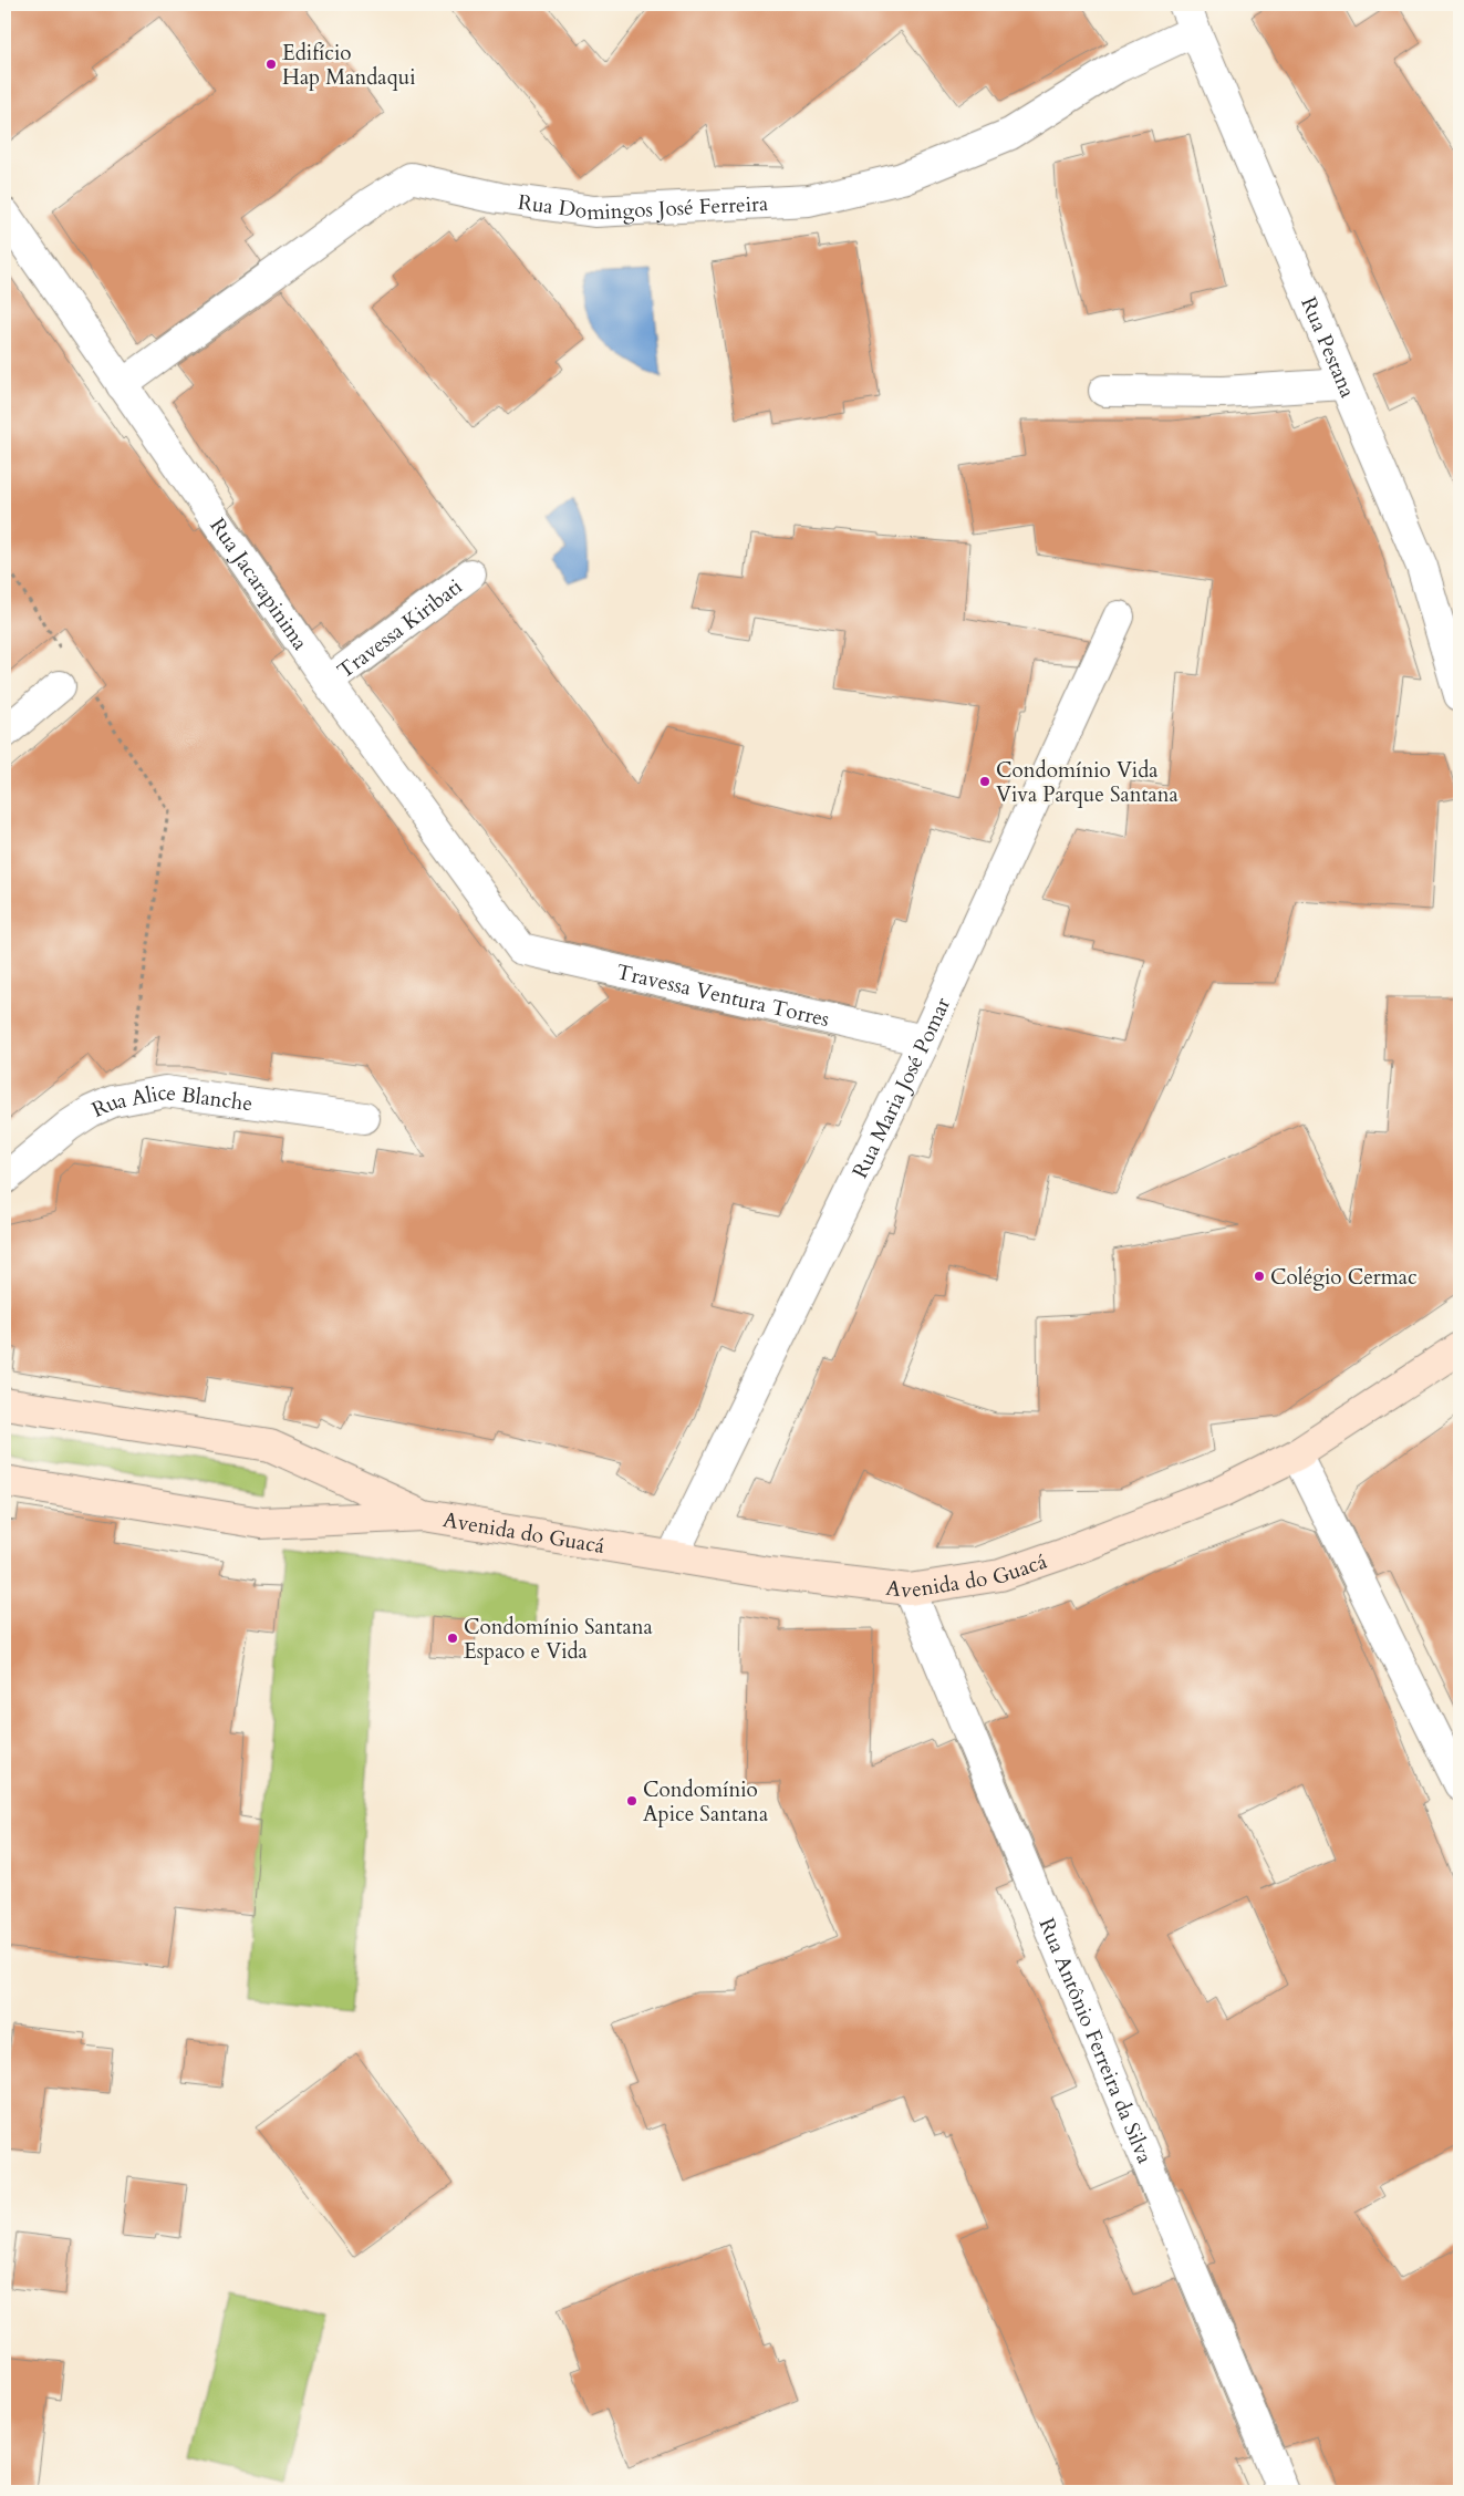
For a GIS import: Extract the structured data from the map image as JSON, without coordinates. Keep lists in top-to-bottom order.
{
  "streets": {
    "street": [
      "Rua Domingos José Ferreira",
      "Rua Pestana",
      "Rua Jacarapinima",
      "Travessa Kiribati",
      "Travessa Ventura Torres",
      "Rua Maria José Pomar",
      "Rua Alice Blanche",
      "Avenida do Guacá",
      "Rua Antônio Ferreira da Silva"
    ]
  },
  "crossings": [
    ["Rua Domingos José Ferreira", "Rua Pestana"],
    ["Rua Domingos José Ferreira", "Rua Jacarapinima"],
    ["Rua Jacarapinima", "Travessa Kiribati"],
    ["Rua Jacarapinima", "Travessa Ventura Torres"],
    ["Travessa Ventura Torres", "Rua Maria José Pomar"],
    ["Rua Maria José Pomar", "Avenida do Guacá"],
    ["Avenida do Guacá", "Rua Antônio Ferreira da Silva"]
  ],
  "places": [
    "Edifício Hap Mandaqui",
    "Condomínio Vida Viva Parque Santana",
    "Colégio Cermac",
    "Condomínio Santana Espaco e Vida",
    "Condomínio Apice Santana"
  ]
}
